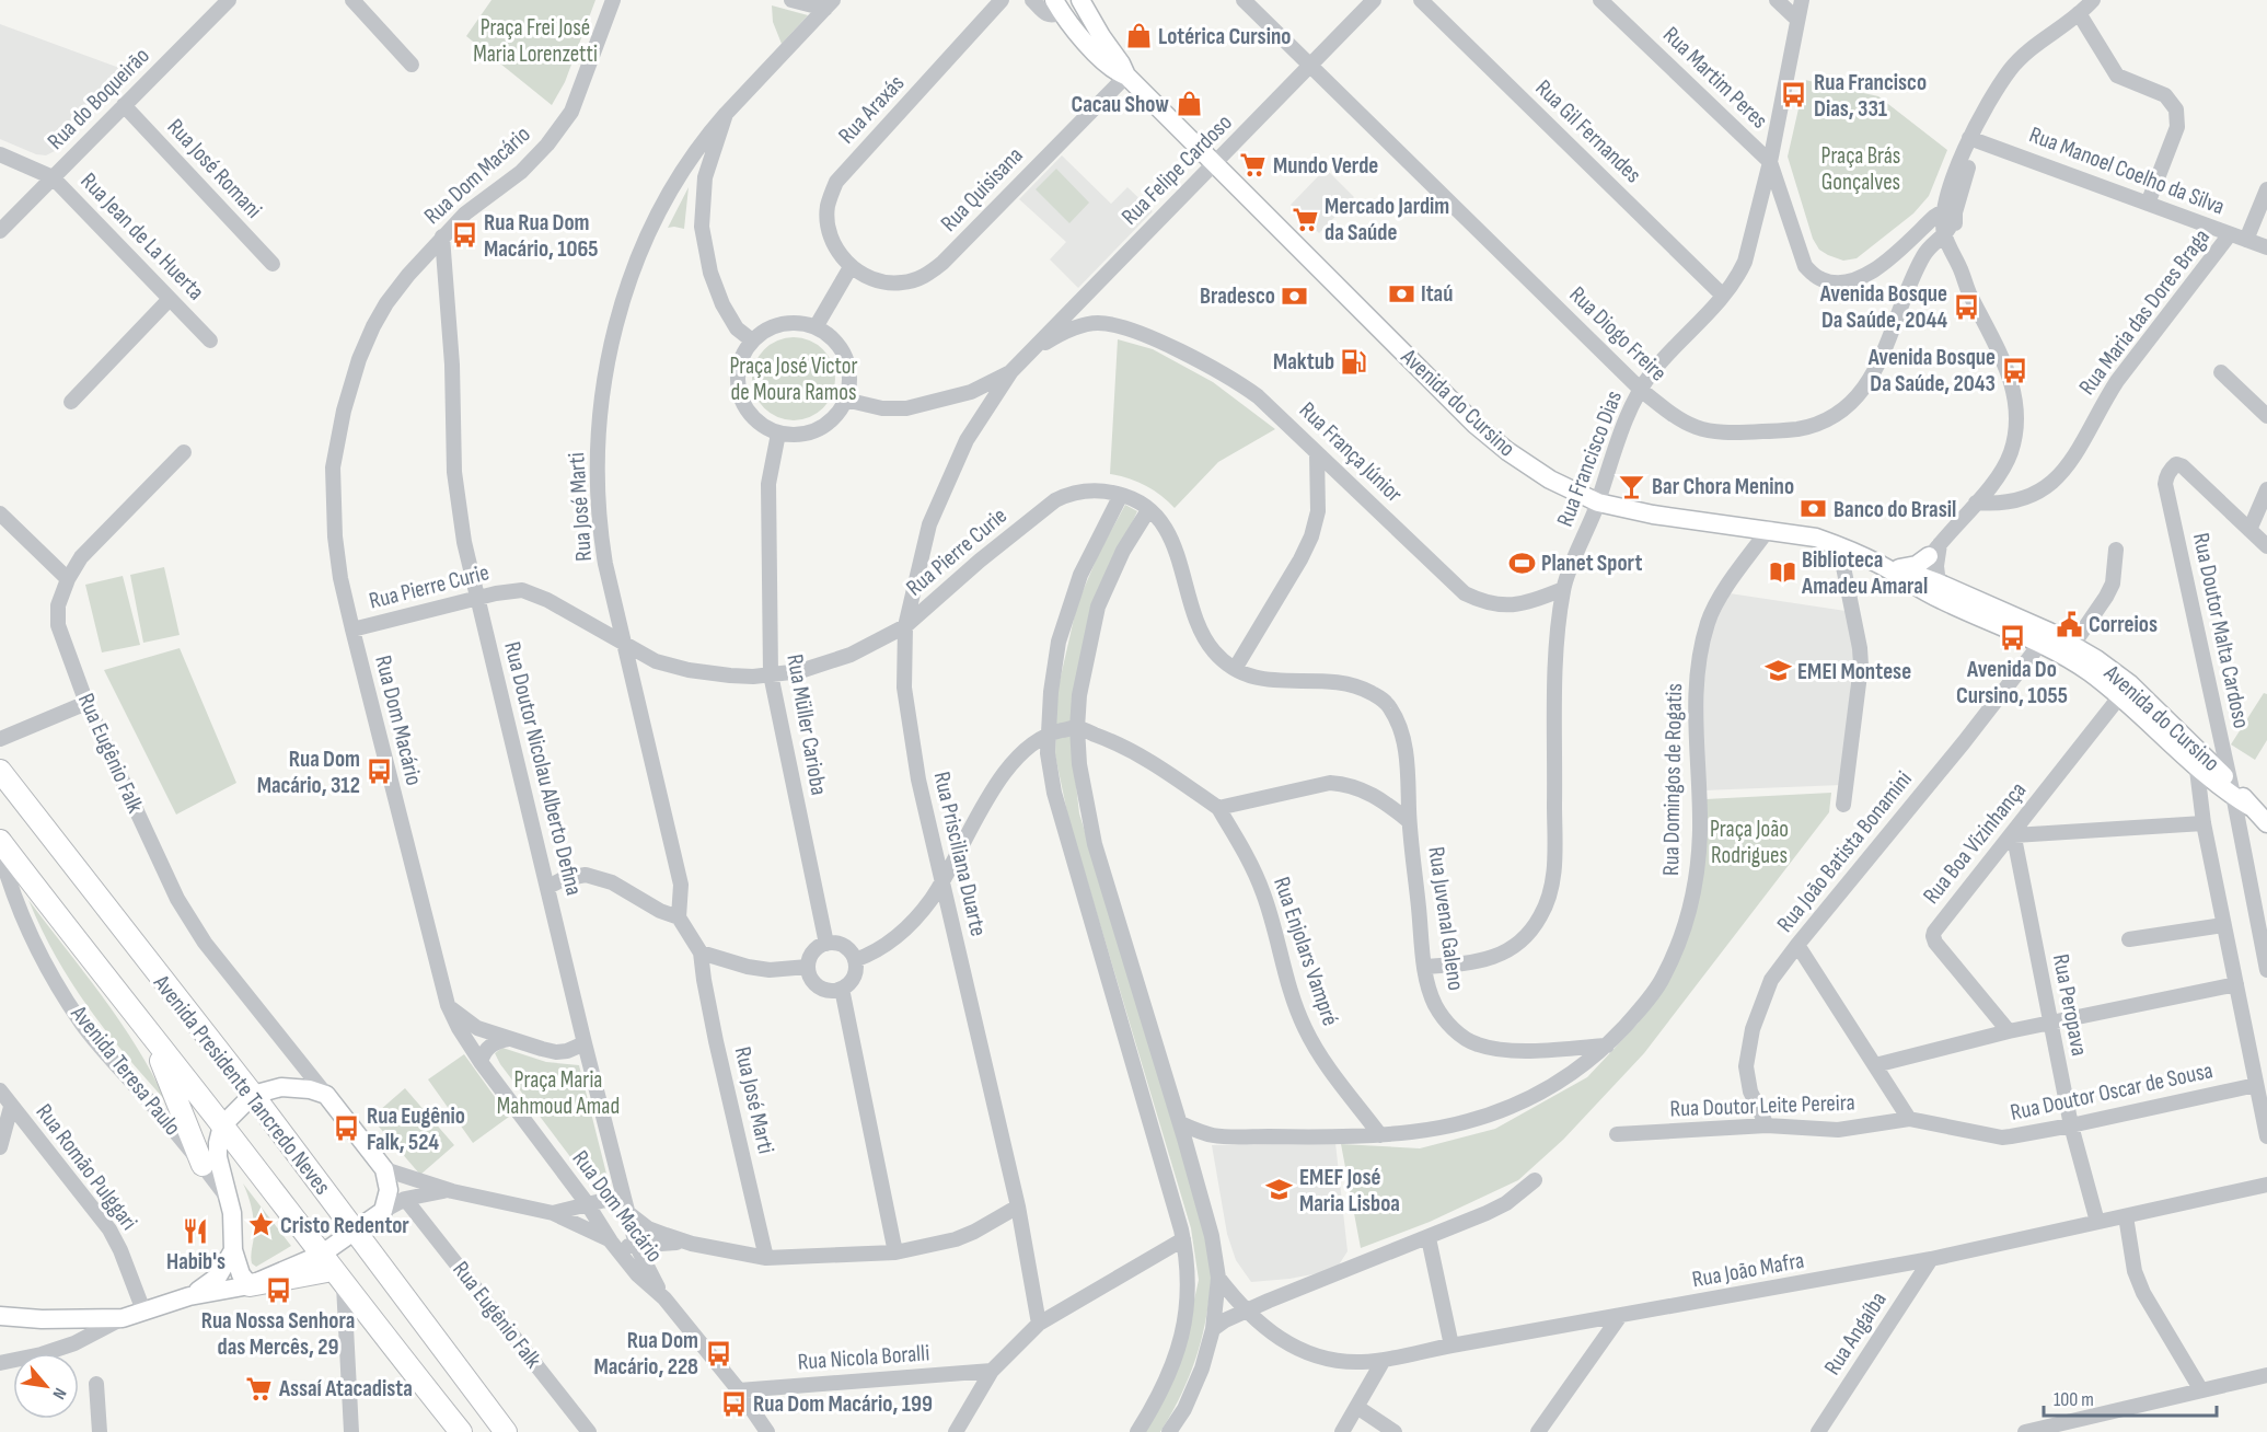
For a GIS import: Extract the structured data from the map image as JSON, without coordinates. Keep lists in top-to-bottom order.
{
  "streets": {
    "highway": ["Avenida Presidente Tancredo Neves"],
    "main road": ["Avenida do Cursino", "Rua Eugênio Falk", "Avenida Teresa Paulo"],
    "street": [
      "Rua Martim Peres",
      "Rua do Boqueirão",
      "Rua Araxás",
      "Rua Gil Fernandes",
      "Rua José Romani",
      "Rua Felipe Cardoso",
      "Rua Manoel Coelho da Silva",
      "Rua Dom Macário",
      "Rua Quisisana",
      "Rua Jean de La Huerta",
      "Rua Maria das Dores Braga",
      "Rua Diogo Freire",
      "Rua França Júnior",
      "Rua Francisco Dias",
      "Rua José Marti",
      "Rua Pierre Curie",
      "Rua Doutor Malta Cardoso",
      "Rua Müller Carioba",
      "Rua Doutor Nicolau Alberto Defina",
      "Rua Domingos de Rogatis",
      "Rua Boa Vizinhança",
      "Rua João Batista Bonamini",
      "Rua Prisciliana Duarte",
      "Rua Juvenal Galeno",
      "Rua Enjolars Vampré",
      "Rua Peropava",
      "Rua Doutor Oscar de Sousa",
      "Rua Doutor Leite Pereira",
      "Rua Romão Pulggari",
      "Rua João Mafra",
      "Rua Angaíba",
      "Rua Nicola Boralli"
    ]
  },
  "crossings": [
    ["Rua Martim Peres", "Rua Francisco Dias"],
    ["Rua do Boqueirão", "Rua José Romani"],
    ["Rua do Boqueirão", "Rua Jean de La Huerta"],
    ["Rua Araxás", "Rua Quisisana"],
    ["Rua Gil Fernandes", "Rua Francisco Dias"],
    ["Rua Felipe Cardoso", "Rua Diogo Freire"],
    ["Rua Felipe Cardoso", "Avenida do Cursino"],
    ["Rua Felipe Cardoso", "Rua Müller Carioba"],
    ["Rua Felipe Cardoso", "Rua Prisciliana Duarte"],
    ["Rua Manoel Coelho da Silva", "Rua Maria das Dores Braga"],
    ["Rua Dom Macário", "Rua Pierre Curie"],
    ["Rua Dom Macário", "Rua Doutor Nicolau Alberto Defina"],
    ["Rua Dom Macário", "Rua Nicola Boralli"],
    ["Rua Quisisana", "Avenida do Cursino"],
    ["Rua Diogo Freire", "Rua Francisco Dias"],
    ["Avenida do Cursino", "Rua Francisco Dias"],
    ["Avenida do Cursino", "Rua Doutor Malta Cardoso"],
    ["Avenida do Cursino", "Rua Domingos de Rogatis"],
    ["Avenida do Cursino", "Rua Boa Vizinhança"],
    ["Avenida do Cursino", "Rua João Batista Bonamini"],
    ["Rua França Júnior", "Rua Francisco Dias"],
    ["Rua Francisco Dias", "Rua Juvenal Galeno"],
    ["Rua José Marti", "Rua Pierre Curie"],
    ["Rua Pierre Curie", "Rua Müller Carioba"],
    ["Rua Pierre Curie", "Rua Doutor Nicolau Alberto Defina"],
    ["Rua Pierre Curie", "Rua Prisciliana Duarte"],
    ["Rua Pierre Curie", "Rua Juvenal Galeno"],
    ["Rua Domingos de Rogatis", "Rua Juvenal Galeno"],
    ["Rua Domingos de Rogatis", "Rua Enjolars Vampré"],
    ["Rua Boa Vizinhança", "Rua Peropava"],
    ["Rua João Batista Bonamini", "Rua Doutor Leite Pereira"],
    ["Rua Juvenal Galeno", "Rua Enjolars Vampré"],
    ["Rua Peropava", "Rua Doutor Oscar de Sousa"],
    ["Rua Peropava", "Rua João Mafra"],
    ["Rua Doutor Oscar de Sousa", "Rua Doutor Leite Pereira"],
    ["Rua João Mafra", "Rua Angaíba"]
  ],
  "parks": [
    "Praça Frei José Maria Lorenzetti",
    "Praça Brás Gonçalves",
    "Praça José Victor de Moura Ramos",
    "Praça João Rodrigues",
    "Praça Maria Mahmoud Amad"
  ],
  "places": {
    "shop": ["Lotérica Cursino", "Cacau Show"],
    "bus stop": [
      "Rua Francisco Dias, 331",
      "Rua Rua Dom Macário, 1065",
      "Avenida Bosque Da Saúde, 2044",
      "Avenida Bosque Da Saúde, 2043",
      "Avenida Do Cursino, 1055",
      "Rua Dom Macário, 312",
      "Rua Eugênio Falk, 524",
      "Rua Nossa Senhora das Mercês, 29",
      "Rua Dom Macário, 228",
      "Rua Dom Macário, 199"
    ],
    "supermarket": ["Mundo Verde", "Mercado Jardim da Saúde", "Assaí Atacadista"],
    "bank": ["Itaú", "Bradesco", "Banco do Brasil"],
    "fuel station": ["Maktub"],
    "bar": ["Bar Chora Menino"],
    "sports": ["Planet Sport"],
    "library": ["Biblioteca Amadeu Amaral"],
    "public building": ["Correios"],
    "school or university": ["EMEI Montese", "EMEF José Maria Lisboa"],
    "place": ["Cristo Redentor"],
    "restaurant": ["Habib's"]
  },
  "scale_bar": "100 m",
  "north": "bottom right"
}
